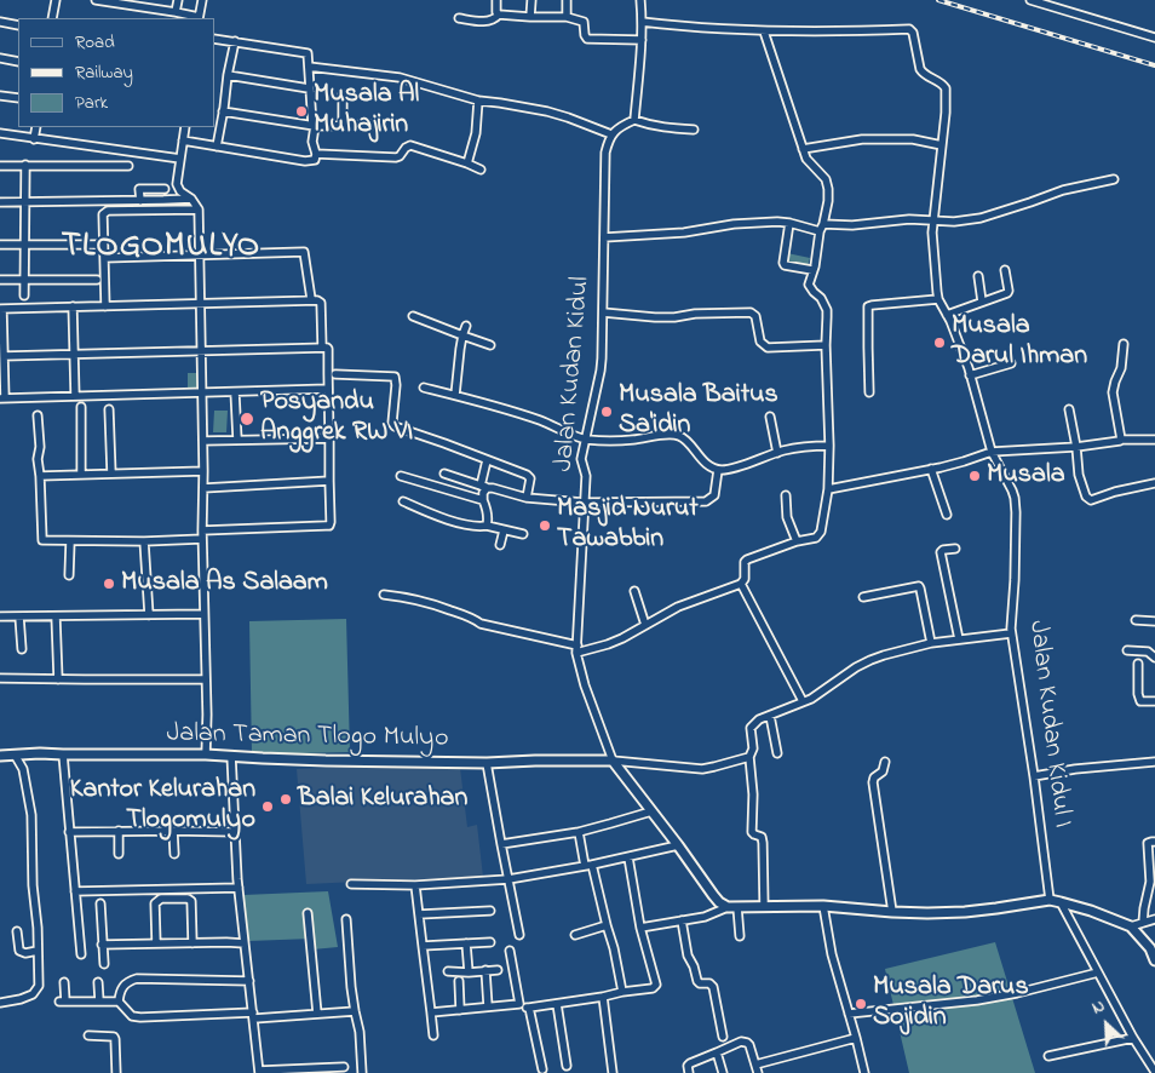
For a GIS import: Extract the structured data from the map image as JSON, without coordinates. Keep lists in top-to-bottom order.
{
  "streets": {
    "street": ["Jalan Kudan Kidul", "Jalan Kudan Kidul I", "Jalan Taman Tlogo Mulyo"]
  },
  "crossings": [
    ["Jalan Kudan Kidul", "Jalan Taman Tlogo Mulyo"]
  ],
  "districts": ["TLOGOMULYO"],
  "places": [
    "Musala Al Muhajirin",
    "Musala Darul Ihman",
    "Musala Baitus Sa'idin",
    "Posyandu Anggrek RW VI",
    "Musala",
    "Masjid Nurut Tawabbin",
    "Musala As Salaam",
    "Balai Kelurahan",
    "Kantor Kelurahan Tlogomulyo",
    "Musala Darus Sojidin"
  ],
  "legend": ["Road", "Railway", "Park"],
  "north": "top left"
}
